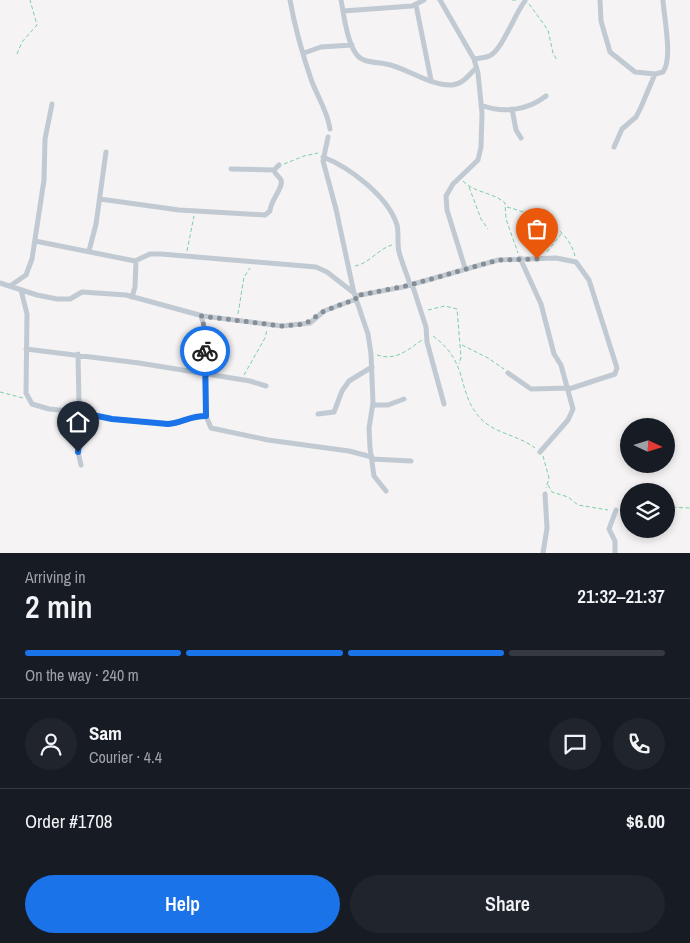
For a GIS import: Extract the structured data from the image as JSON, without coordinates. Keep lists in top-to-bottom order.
{
  "north": "right",
  "page": {
    "heading": ["2 min", "Arriving in", "21:32–21:37"],
    "panel": [
      "Sam",
      "Courier · 4.4",
      "Order #1708",
      "$6.00"
    ],
    "bar": "On the way · 240 m",
    "buttons": ["Help", "Share"]
  }
}
